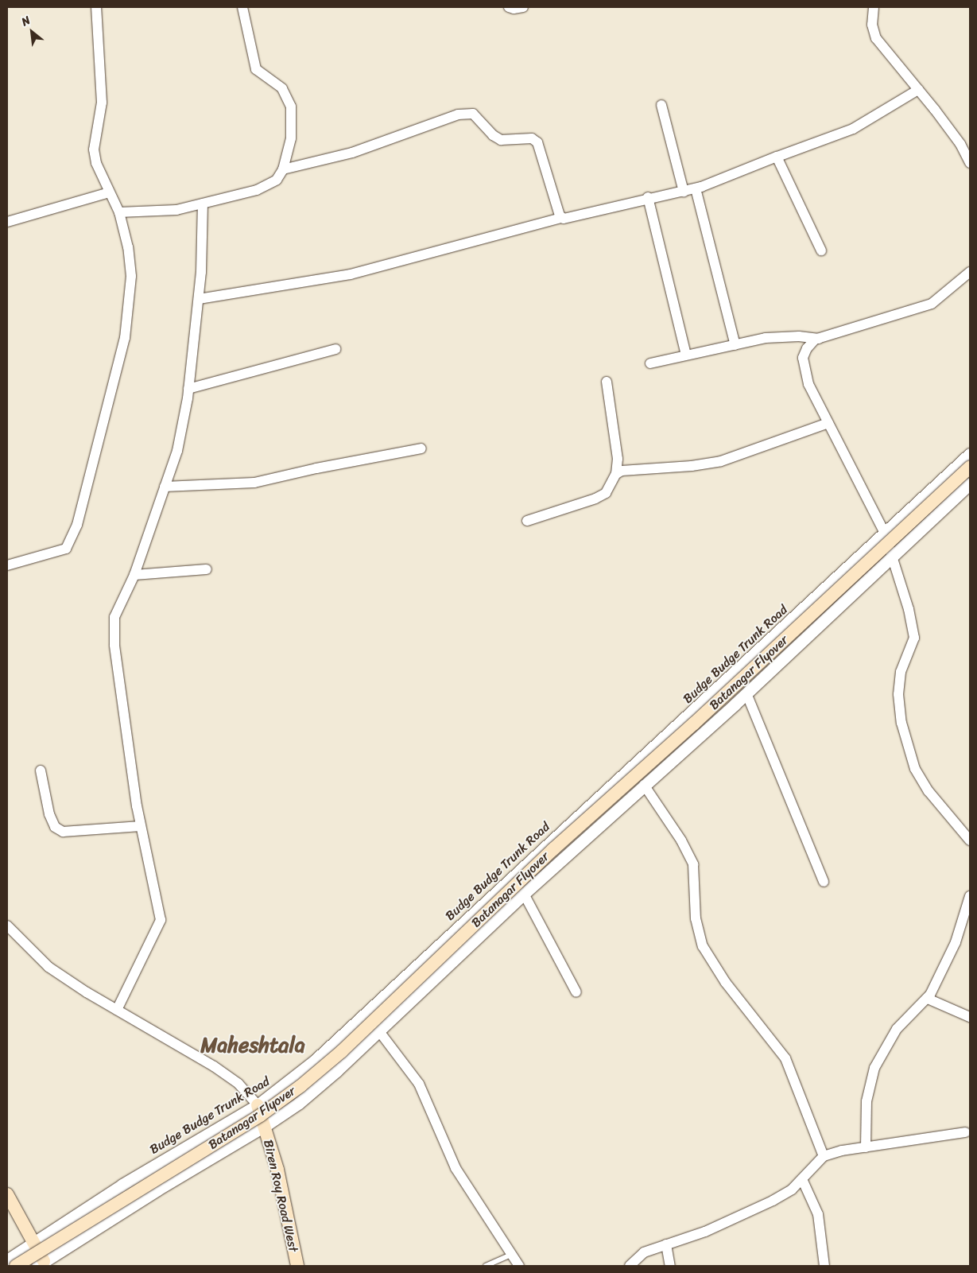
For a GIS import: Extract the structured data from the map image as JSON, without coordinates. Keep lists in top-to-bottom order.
{
  "streets": {
    "main road": ["Batanagar Flyover", "Biren Roy Road West"],
    "street": ["Budge Budge Trunk Road"]
  },
  "crossings": [
    ["Budge Budge Trunk Road", "Biren Roy Road West"]
  ],
  "districts": ["Maheshtala"],
  "north": "top left"
}
